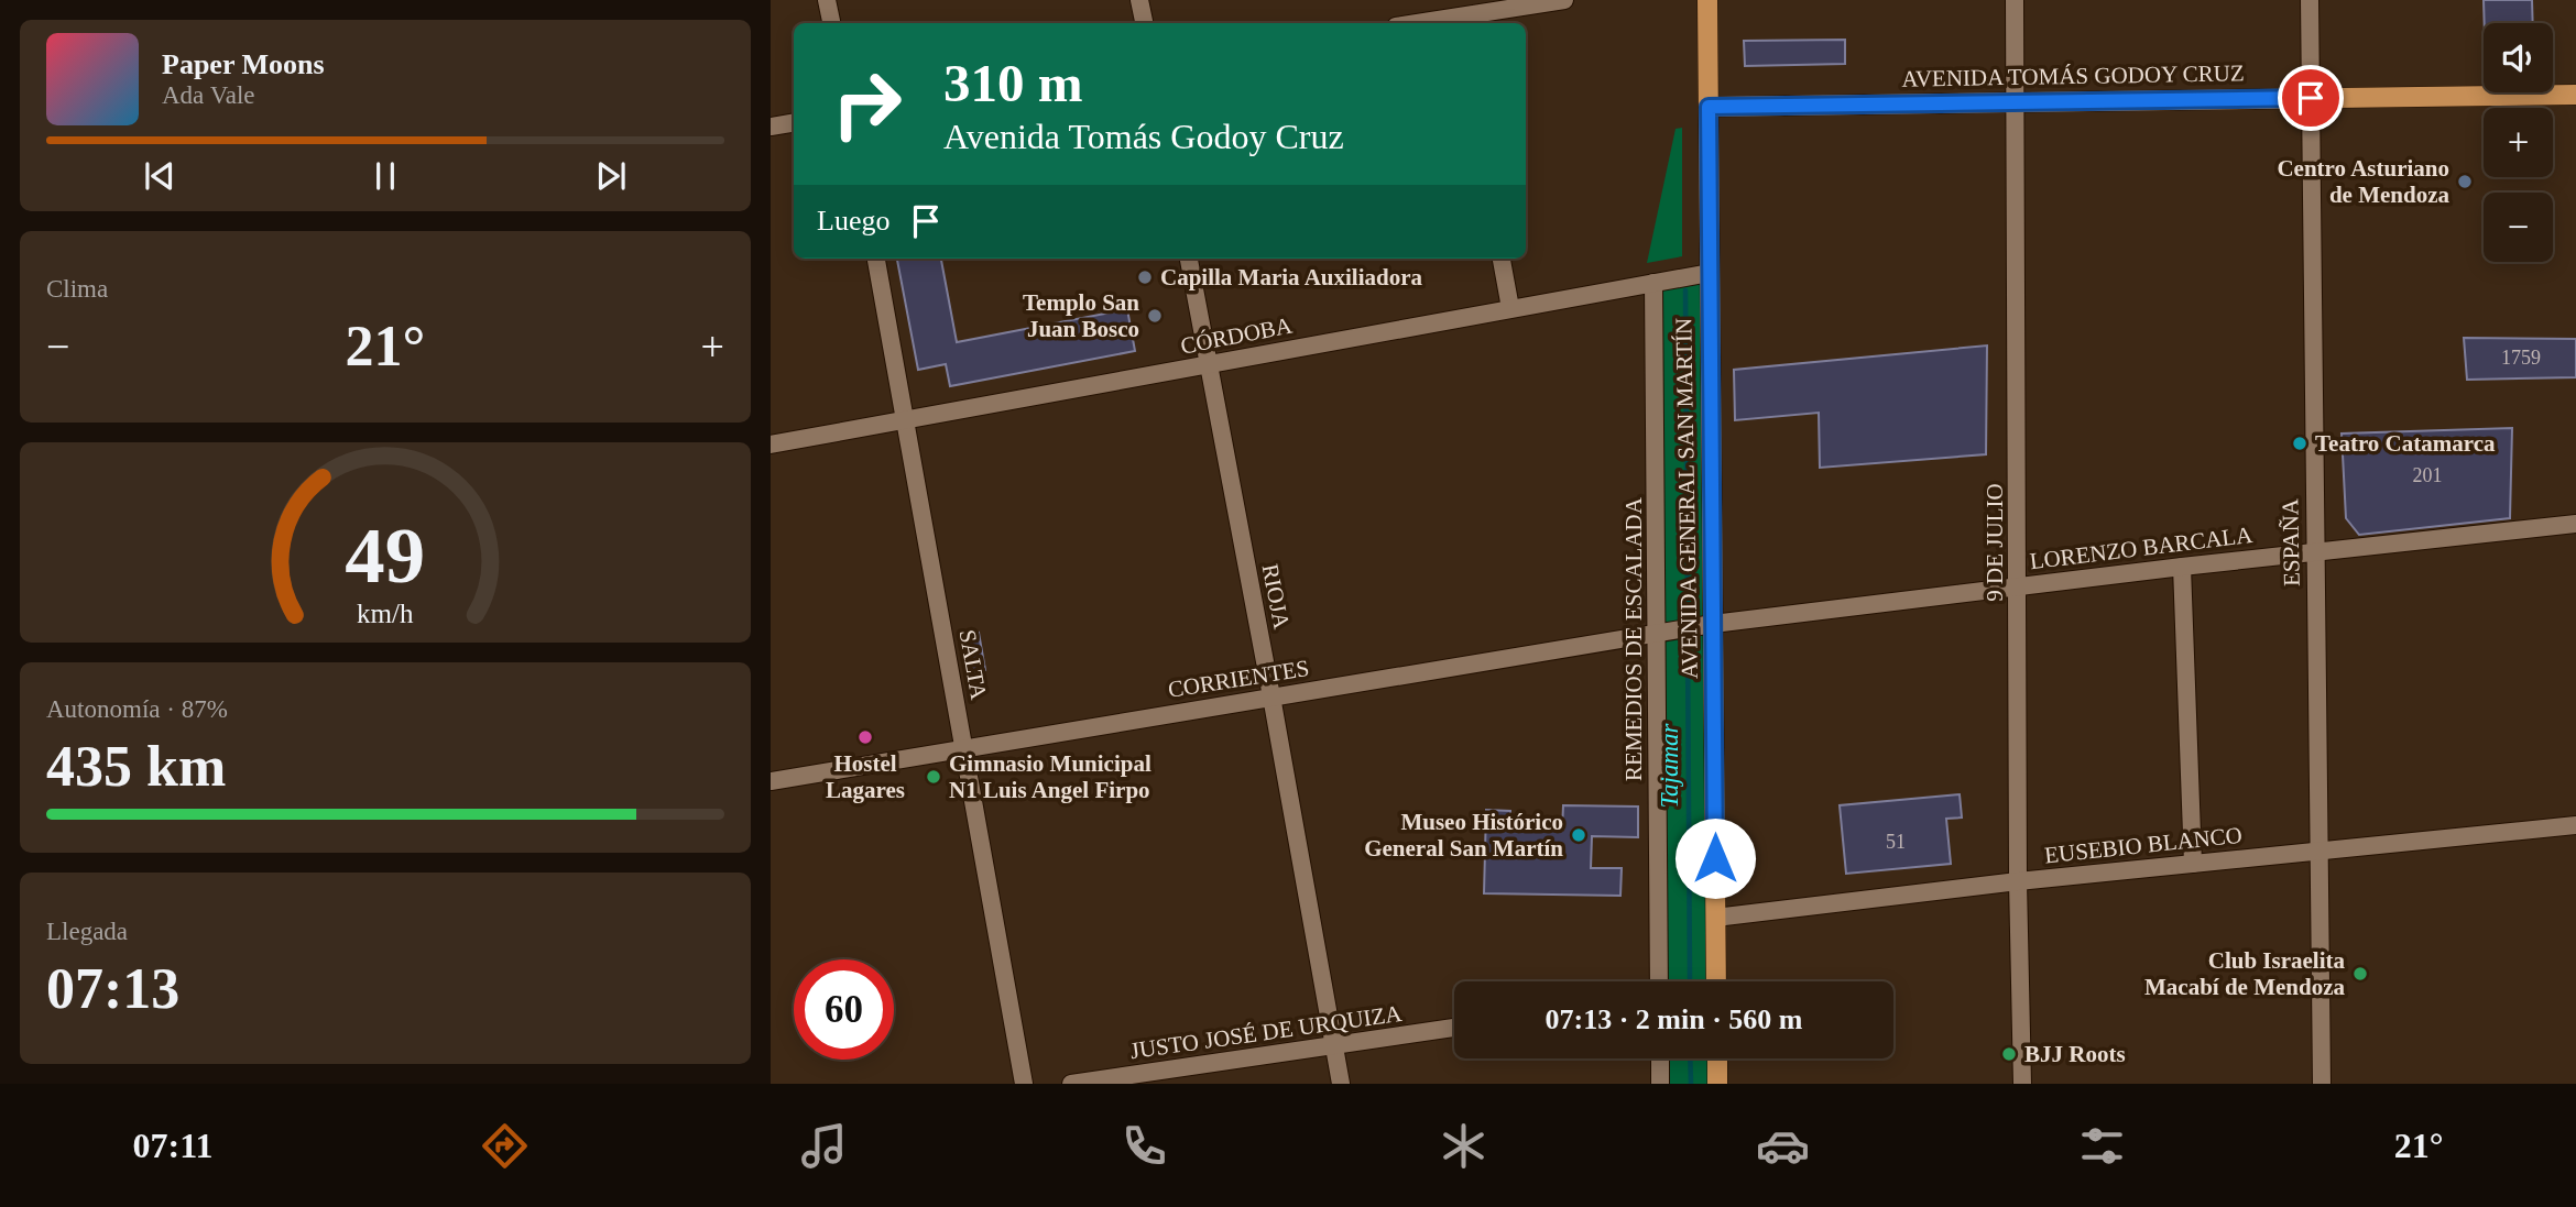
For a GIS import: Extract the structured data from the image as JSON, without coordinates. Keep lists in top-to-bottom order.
{
  "streets": {
    "main road": ["AVENIDA TOMÁS GODOY CRUZ", "AVENIDA GENERAL SAN MARTÍN"],
    "street": [
      "CÓRDOBA",
      "9 DE JULIO",
      "ESPAÑA",
      "LORENZO BARCALA",
      "RIOJA",
      "REMEDIOS DE ESCALADA",
      "SALTA",
      "CORRIENTES",
      "EUSEBIO BLANCO",
      "JUSTO JOSÉ DE URQUIZA"
    ]
  },
  "crossings": [
    ["AVENIDA TOMÁS GODOY CRUZ", "AVENIDA GENERAL SAN MARTÍN"],
    ["AVENIDA TOMÁS GODOY CRUZ", "9 DE JULIO"],
    ["AVENIDA TOMÁS GODOY CRUZ", "ESPAÑA"],
    ["CÓRDOBA", "AVENIDA GENERAL SAN MARTÍN"],
    ["CÓRDOBA", "RIOJA"],
    ["CÓRDOBA", "REMEDIOS DE ESCALADA"],
    ["CÓRDOBA", "SALTA"],
    ["AVENIDA GENERAL SAN MARTÍN", "LORENZO BARCALA"],
    ["AVENIDA GENERAL SAN MARTÍN", "CORRIENTES"],
    ["AVENIDA GENERAL SAN MARTÍN", "EUSEBIO BLANCO"],
    ["9 DE JULIO", "LORENZO BARCALA"],
    ["9 DE JULIO", "EUSEBIO BLANCO"],
    ["ESPAÑA", "LORENZO BARCALA"],
    ["ESPAÑA", "EUSEBIO BLANCO"],
    ["LORENZO BARCALA", "CORRIENTES"],
    ["RIOJA", "CORRIENTES"],
    ["RIOJA", "JUSTO JOSÉ DE URQUIZA"],
    ["REMEDIOS DE ESCALADA", "CORRIENTES"],
    ["SALTA", "CORRIENTES"]
  ],
  "water": ["Tajamar"],
  "places": [
    "Centro Asturiano de Mendoza",
    "Capilla Maria Auxiliadora",
    "Templo San Juan Bosco",
    "Teatro Catamarca",
    "Hostel Lagares",
    "Gimnasio Municipal N1 Luis Angel Firpo",
    "Museo Histórico General San Martín",
    "Club Israelita Macabí de Mendoza",
    "BJJ Roots"
  ],
  "house_numbers": ["1759", "201", "51"],
  "page": {
    "map_buttons": ["+", "−"],
    "turn": ["310 m", "Avenida Tomás Godoy Cruz"],
    "song": ["Paper Moons", "Ada Vale"],
    "then": "Luego",
    "tile": [
      "Clima",
      ["Autonomía · 87%", "435 km"],
      ["Llegada", "07:13"]
    ],
    "heat": ["−", "21°", "+"],
    "limit": "60",
    "trip": "07:13 · 2 min · 560 m",
    "tabs": ["07:11", "21°"],
    "gauge": ["49", "km/h"]
  }
}
